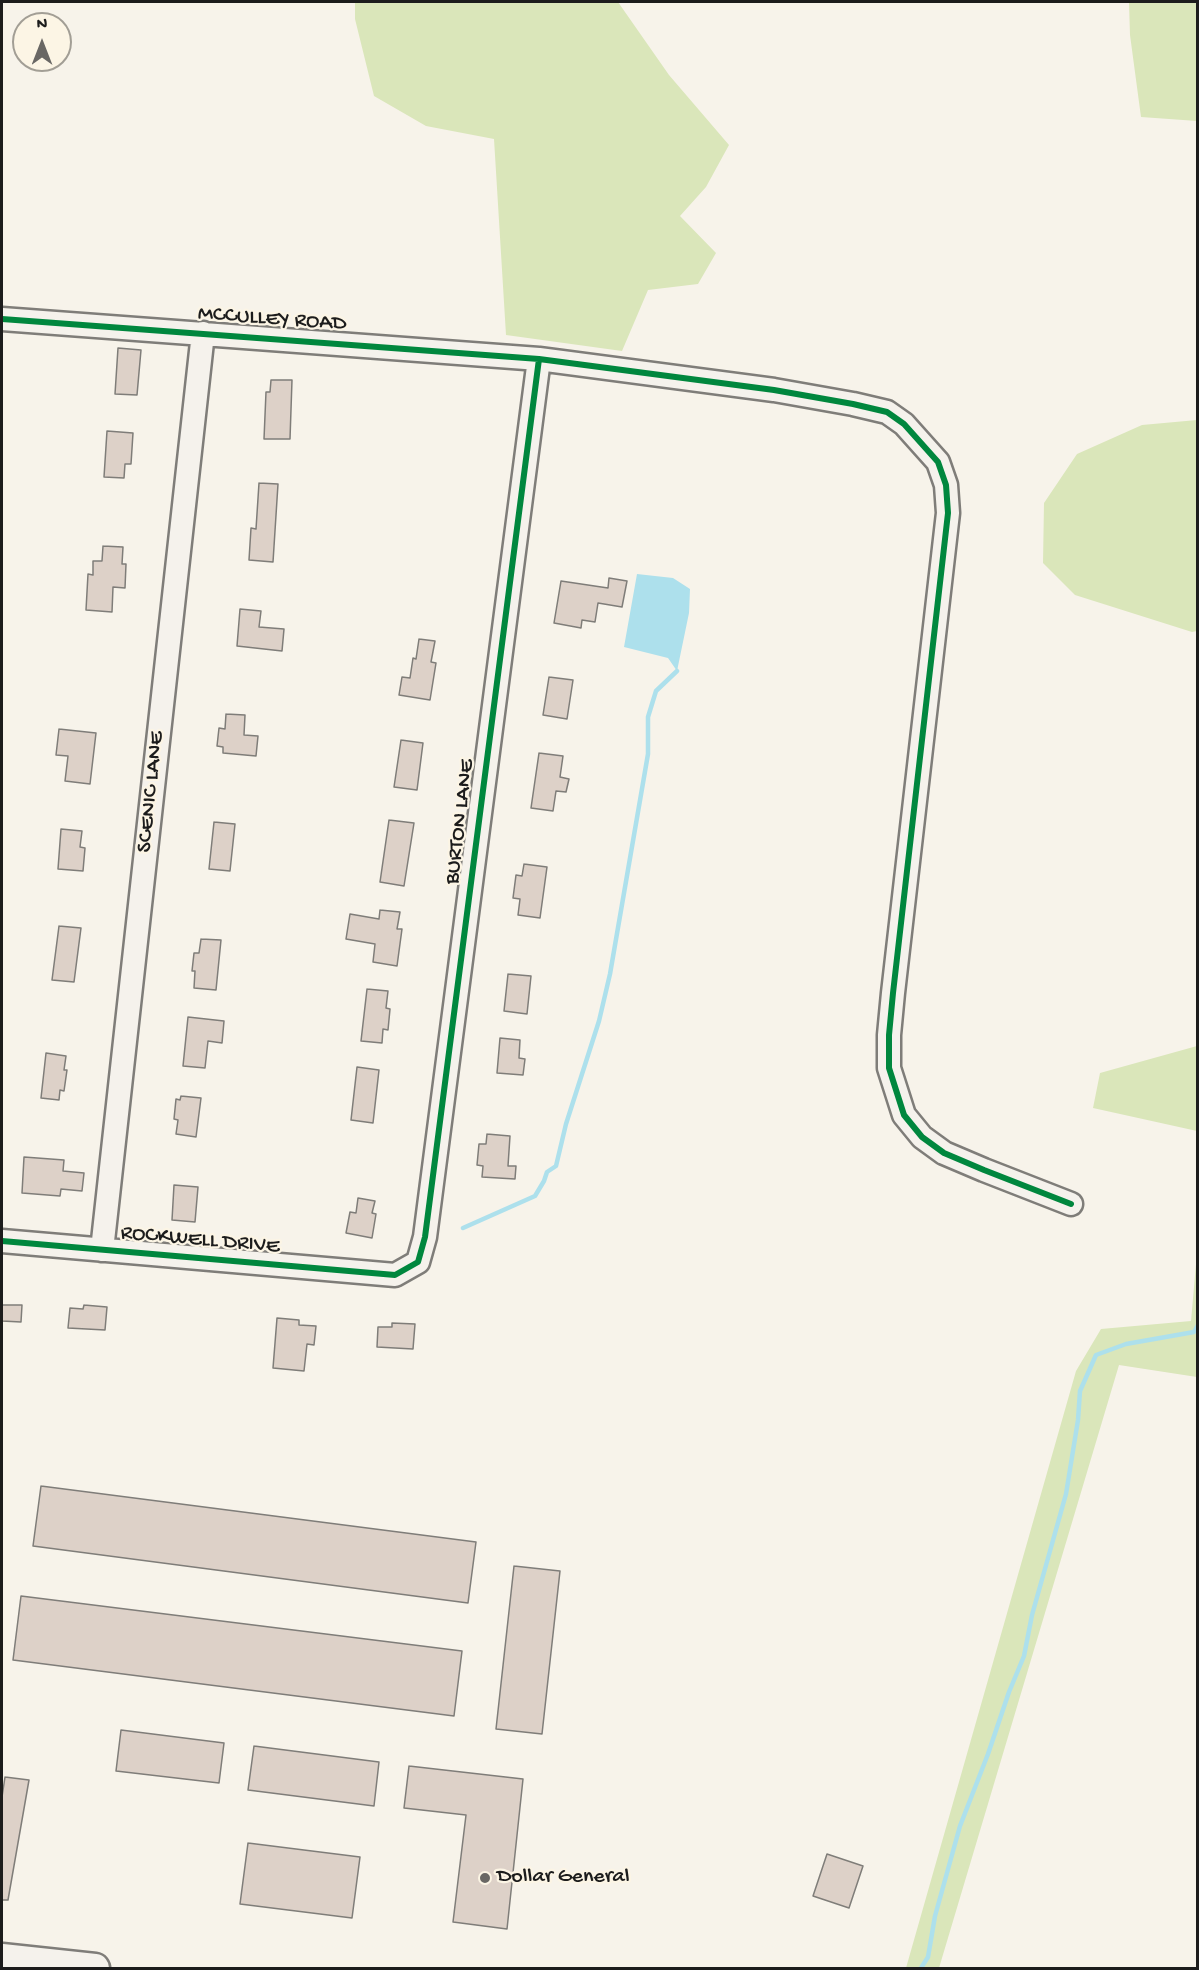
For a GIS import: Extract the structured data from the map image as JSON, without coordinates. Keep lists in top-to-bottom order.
{
  "streets": {
    "street": [
      "MCCULLEY ROAD",
      "SCENIC LANE",
      "BURTON LANE",
      "ROCKWELL DRIVE"
    ]
  },
  "crossings": [
    ["MCCULLEY ROAD", "SCENIC LANE"],
    ["MCCULLEY ROAD", "BURTON LANE"],
    ["SCENIC LANE", "ROCKWELL DRIVE"],
    ["BURTON LANE", "ROCKWELL DRIVE"]
  ],
  "places": ["Dollar General"],
  "north": "top"
}
